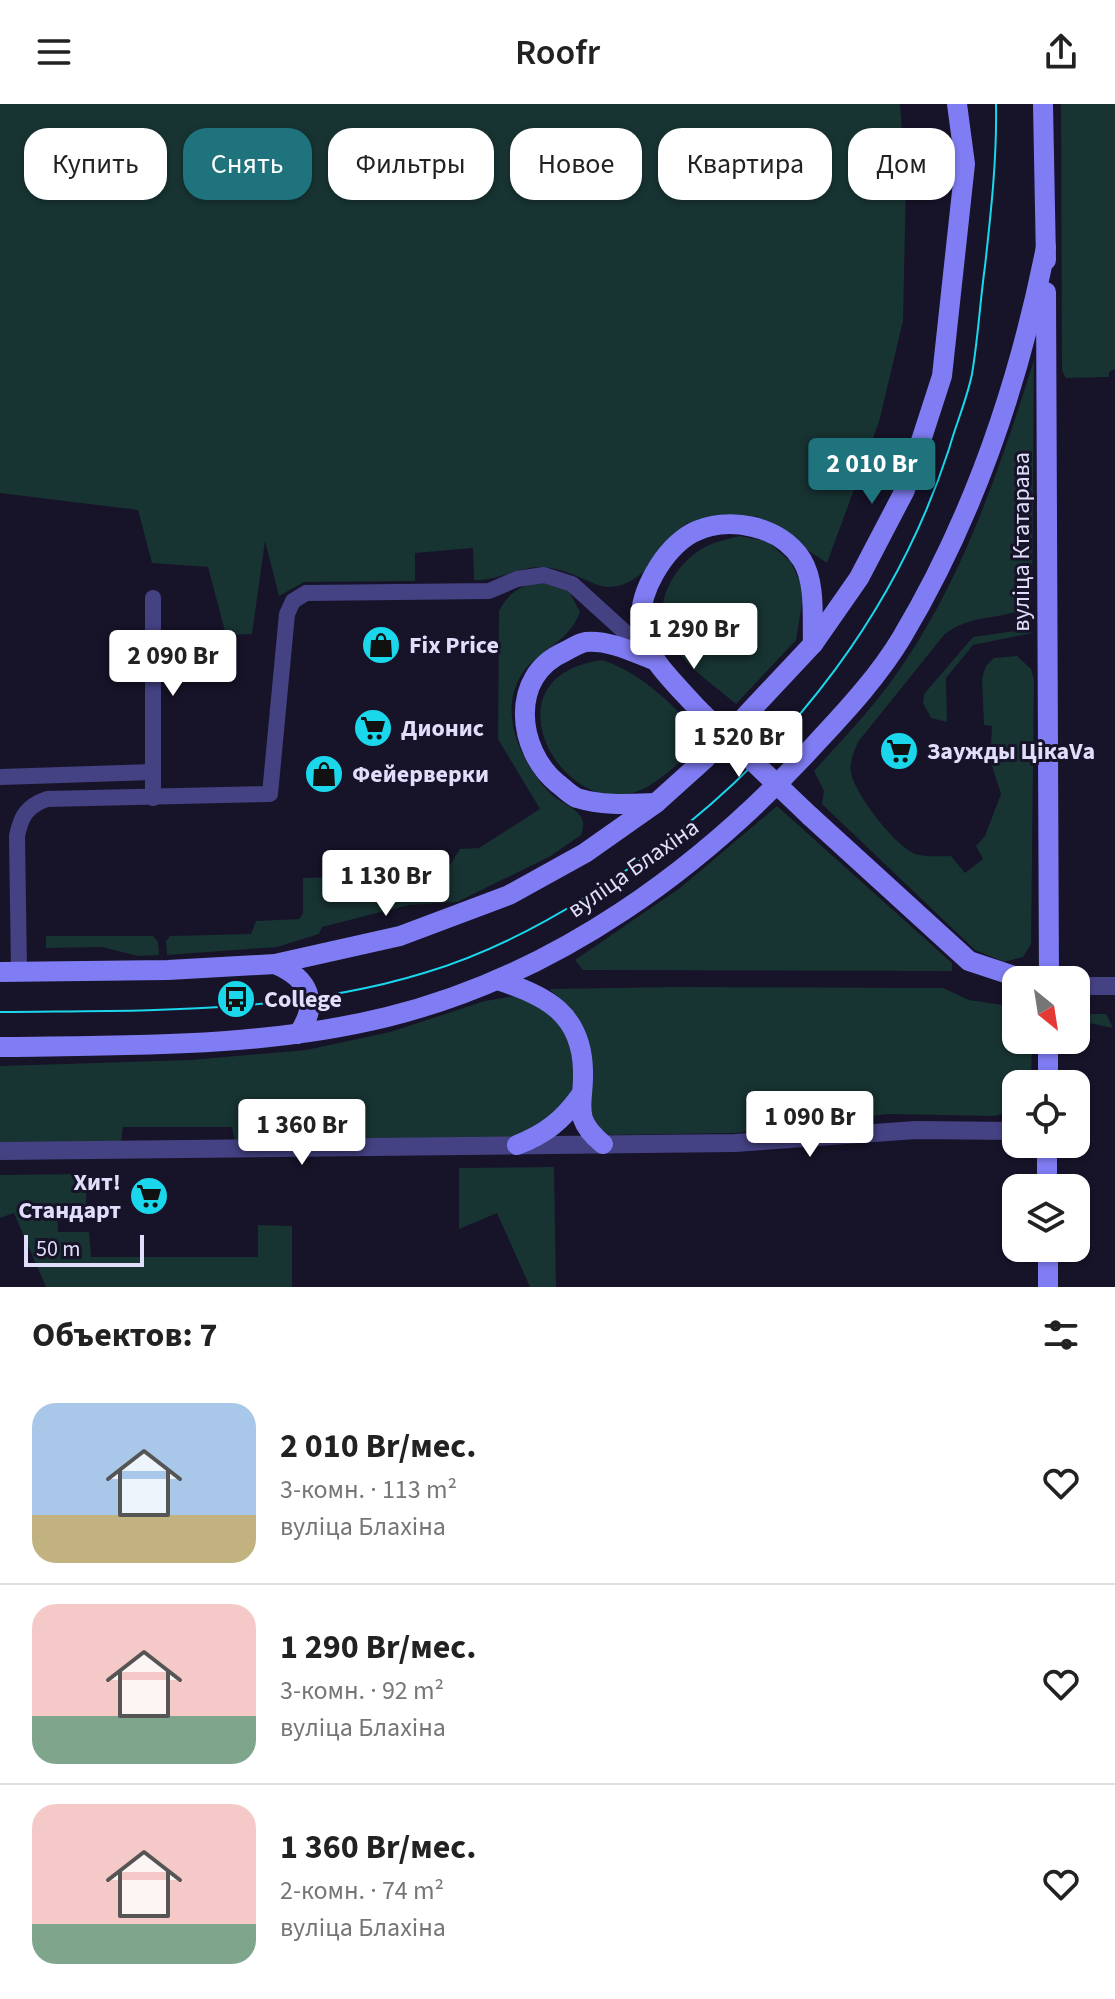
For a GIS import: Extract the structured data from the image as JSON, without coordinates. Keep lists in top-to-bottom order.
{
  "streets": {
    "main road": ["вуліца Ктатарава", "вуліца Блахіна"]
  },
  "crossings": [
    ["вуліца Ктатарава", "вуліца Блахіна"]
  ],
  "places": {
    "shop": ["Fix Price", "Фейерверки"],
    "supermarket": ["Дионис", "Заужды ЦікаVа", "Хит! Стандарт"],
    "bus stop": ["College"]
  },
  "scale_bar": "50 m",
  "north": "bottom right",
  "page": {
    "header": "Roofr",
    "chip": [
      "Купить",
      "Снять",
      "Фильтры",
      "Новое",
      "Квартира",
      "Дом"
    ],
    "price": [
      "2 010 Br",
      "1 290 Br",
      "2 090 Br",
      "1 520 Br",
      "1 130 Br",
      "1 090 Br",
      "1 360 Br"
    ],
    "scale": "50 m",
    "heading": "Объектов: 7",
    "list": [
      {
        "name": "2 010 Br/мес.",
        "note": "3-комн. · 113 m² · вуліца Блахіна"
      },
      {
        "name": "1 290 Br/мес.",
        "note": "3-комн. · 92 m² · вуліца Блахіна"
      },
      {
        "name": "1 360 Br/мес.",
        "note": "2-комн. · 74 m² · вуліца Блахіна"
      }
    ]
  }
}
